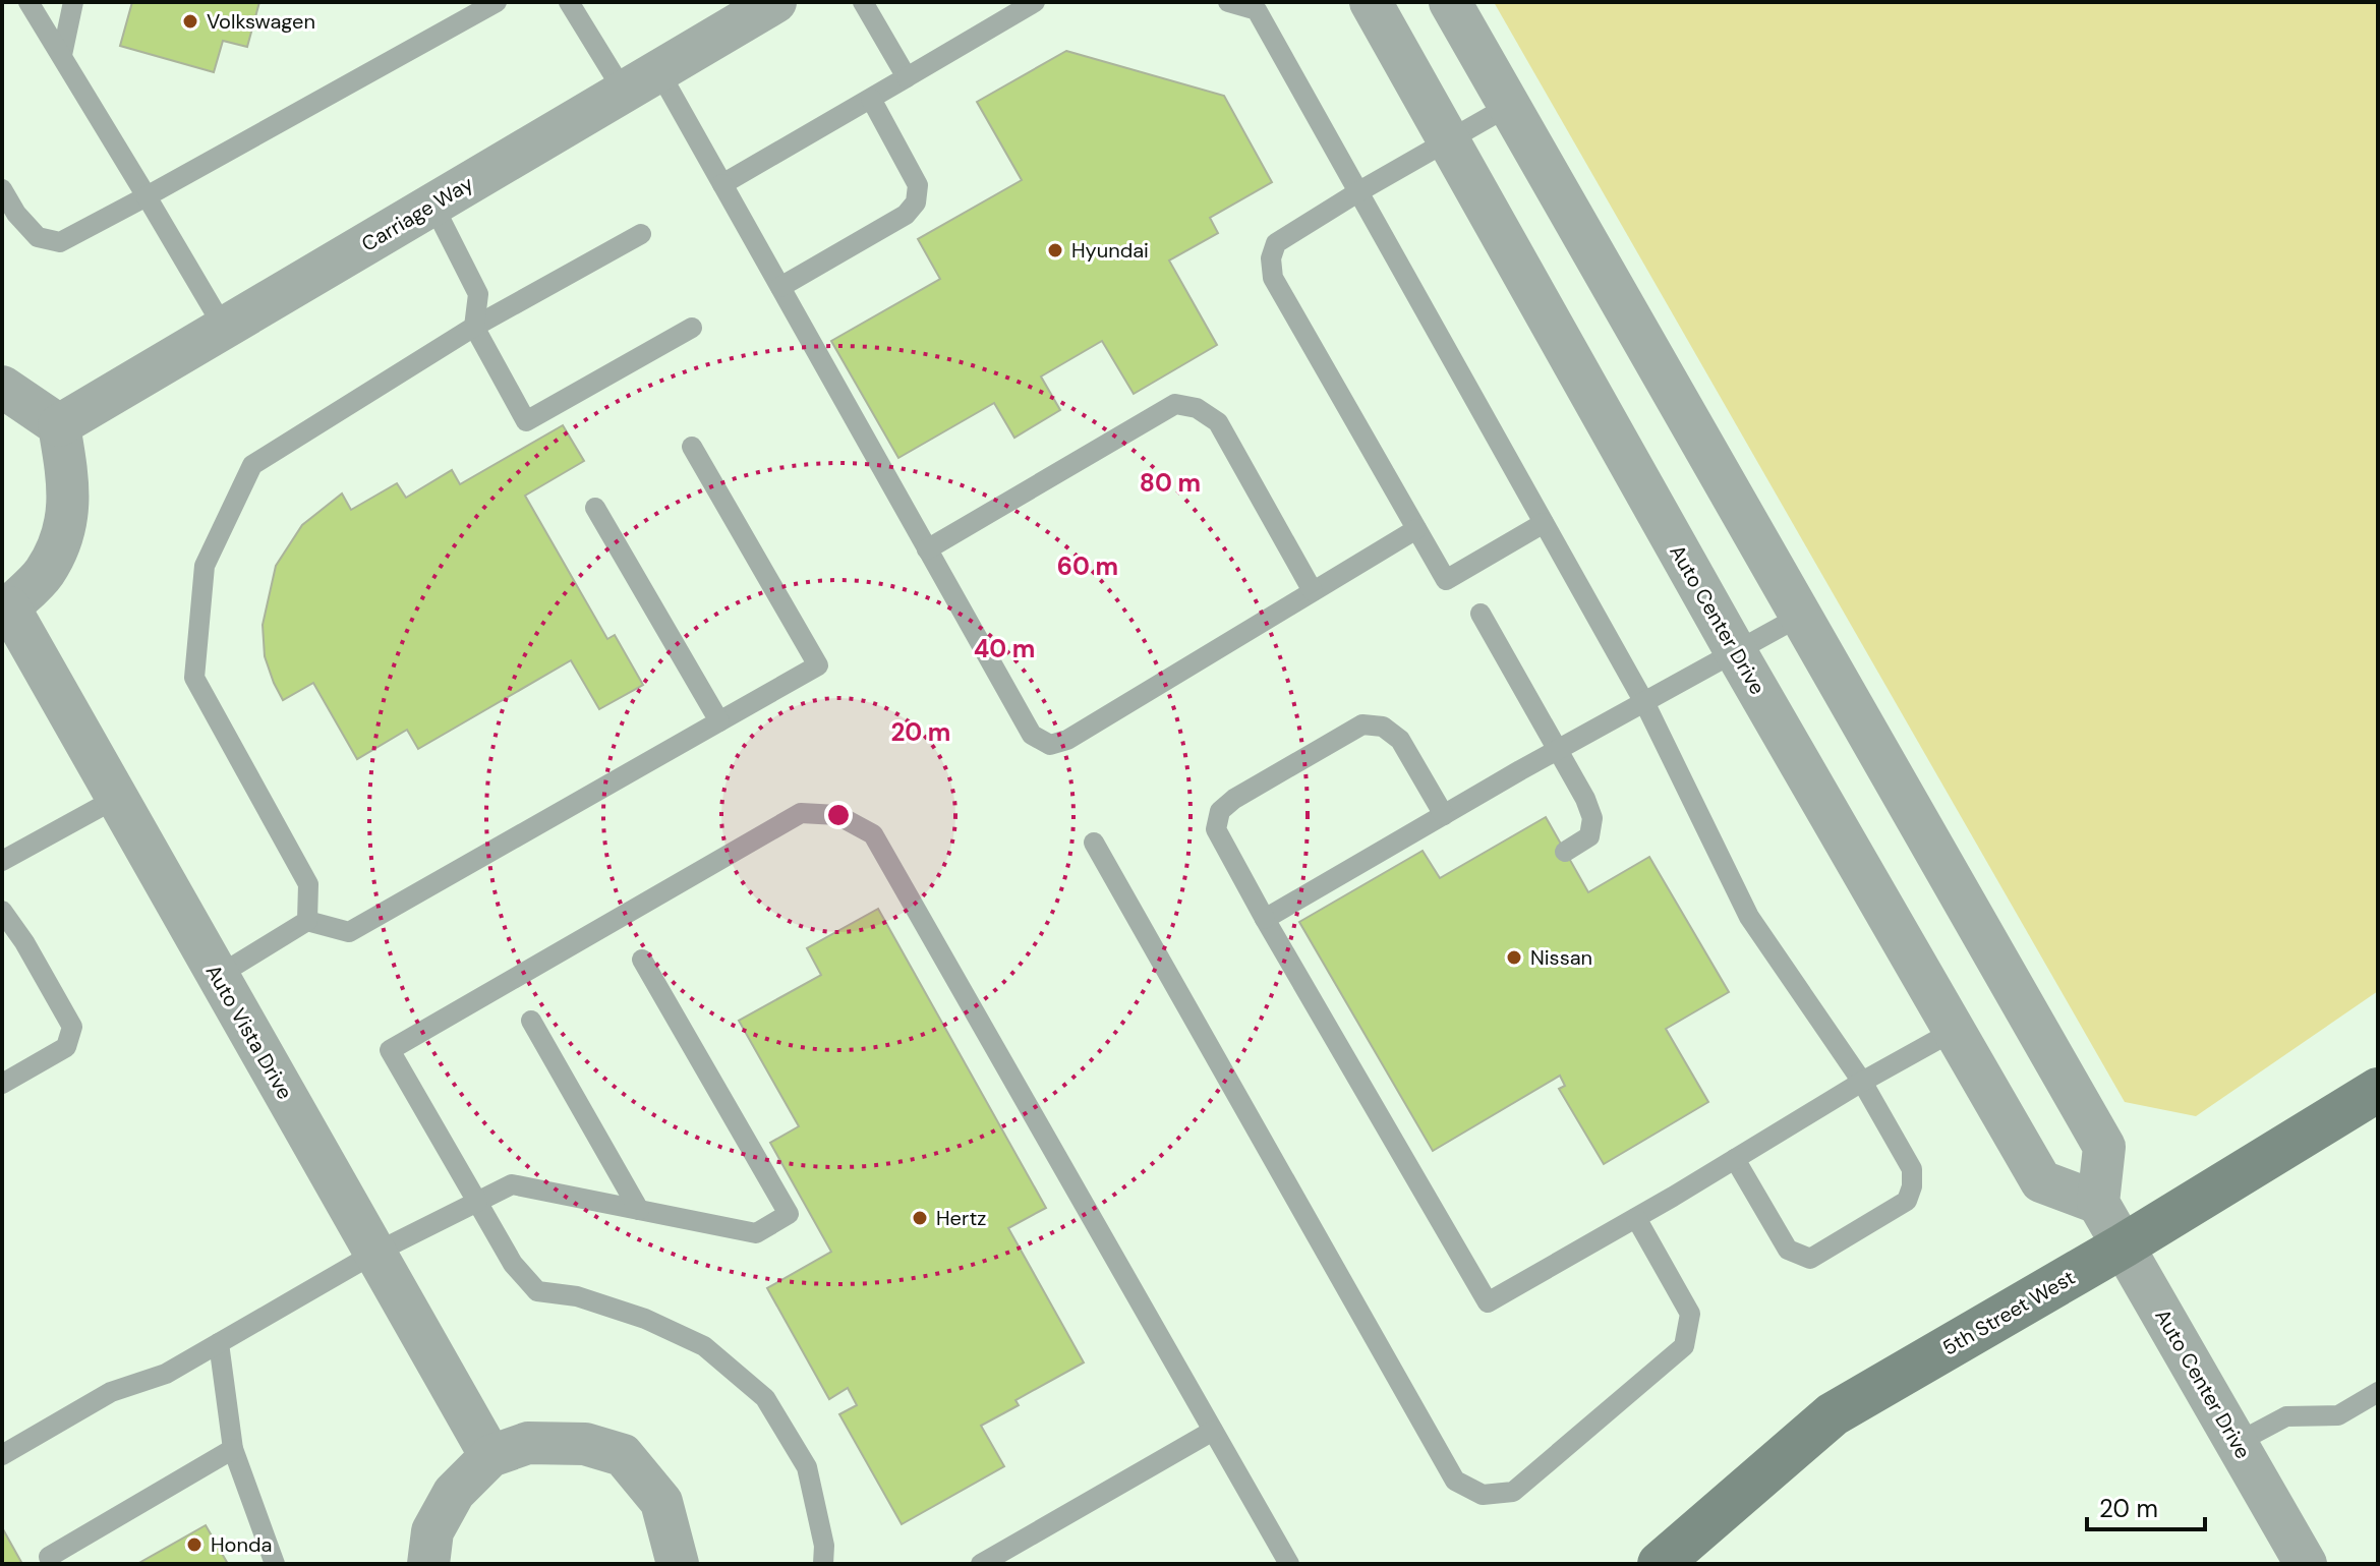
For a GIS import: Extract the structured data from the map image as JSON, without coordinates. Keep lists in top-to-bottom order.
{
  "streets": {
    "street": [
      "Carriage Way",
      "Auto Center Drive",
      "Auto Vista Drive",
      "5th Street West"
    ]
  },
  "crossings": [
    ["Auto Center Drive", "5th Street West"]
  ],
  "places": [
    "Volkswagen",
    "Hyundai",
    "Nissan",
    "Hertz",
    "Honda"
  ],
  "scale_bar": "20 m",
  "rings": [
    "80 m",
    "60 m",
    "40 m",
    "20 m"
  ]
}
